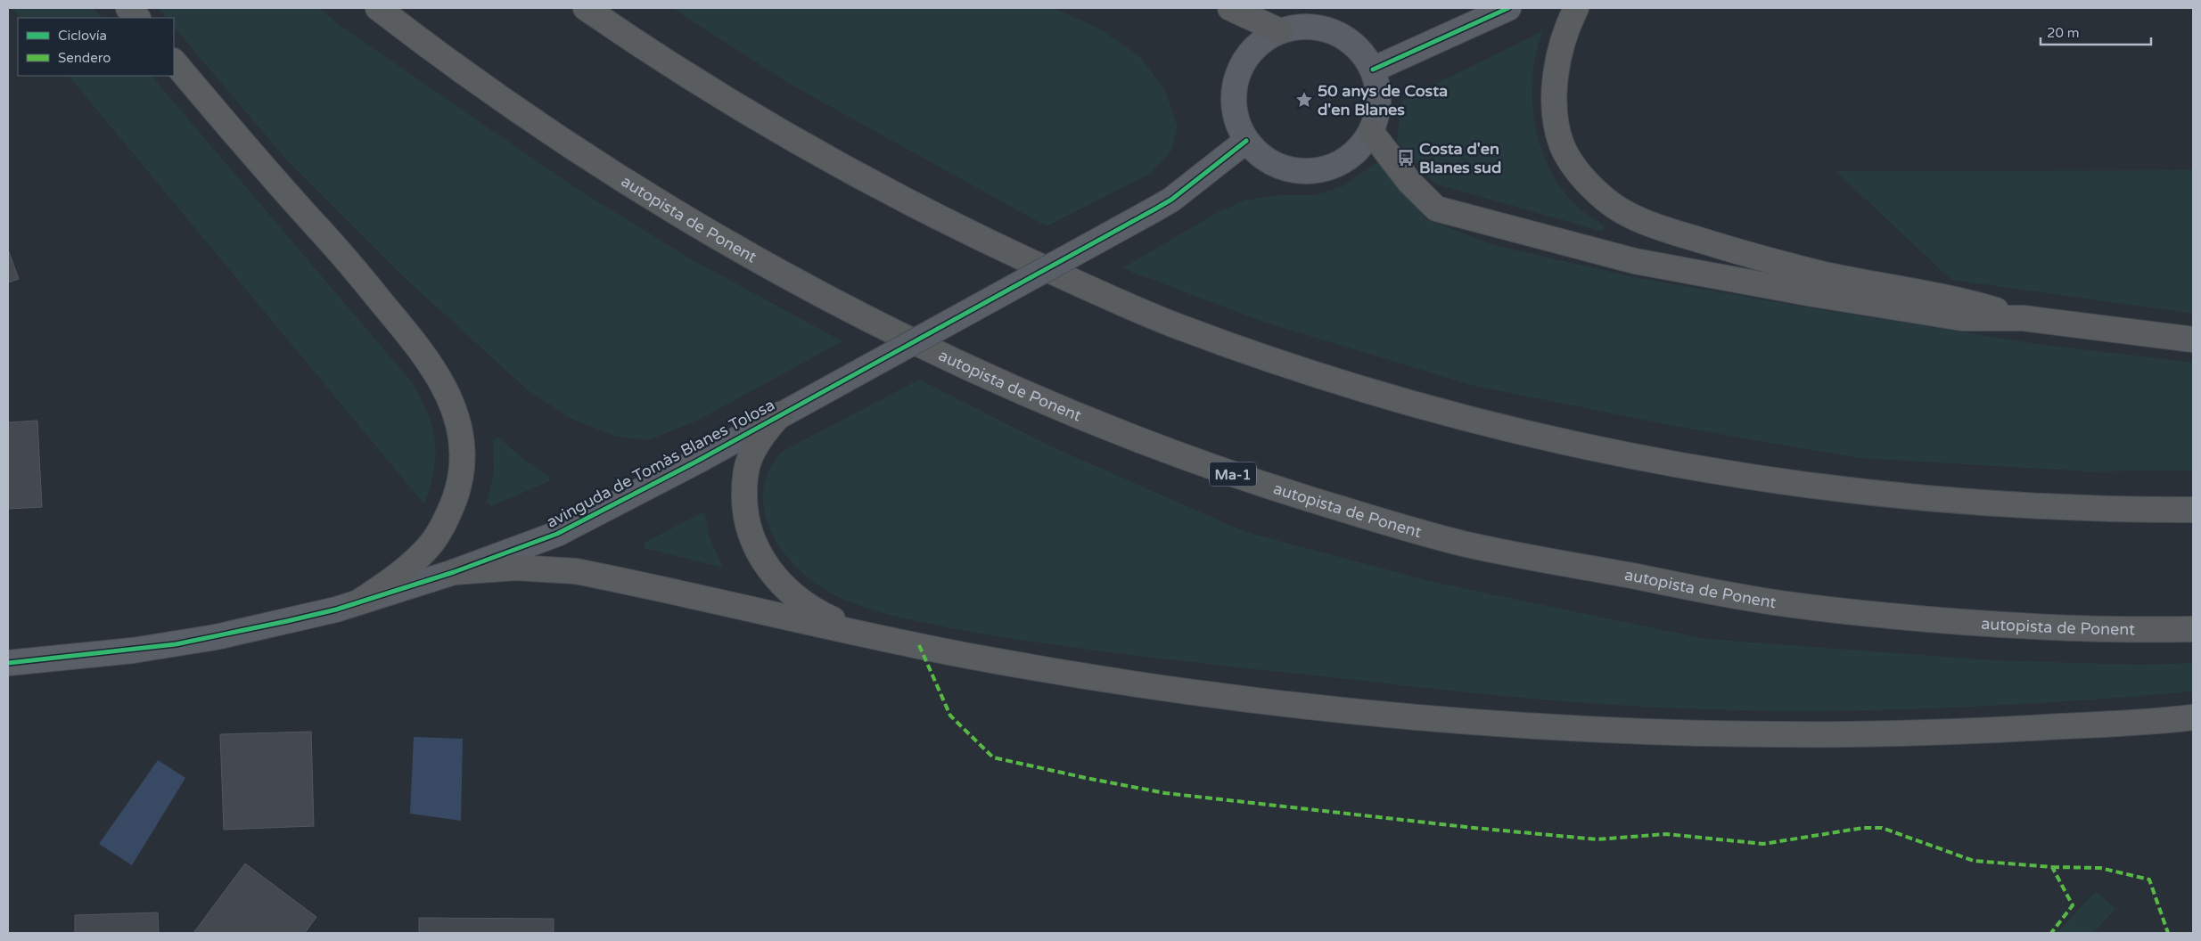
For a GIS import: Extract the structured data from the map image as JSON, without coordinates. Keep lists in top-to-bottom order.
{
  "streets": {
    "highway": ["autopista de Ponent", "Ma-1"],
    "street": ["avinguda de Tomàs Blanes Tolosa"]
  },
  "places": {
    "place": ["50 anys de Costa d'en Blanes"],
    "bus stop": ["Costa d'en Blanes sud"]
  },
  "legend": ["Ciclovía", "Sendero"],
  "scale_bar": "20 m"
}
